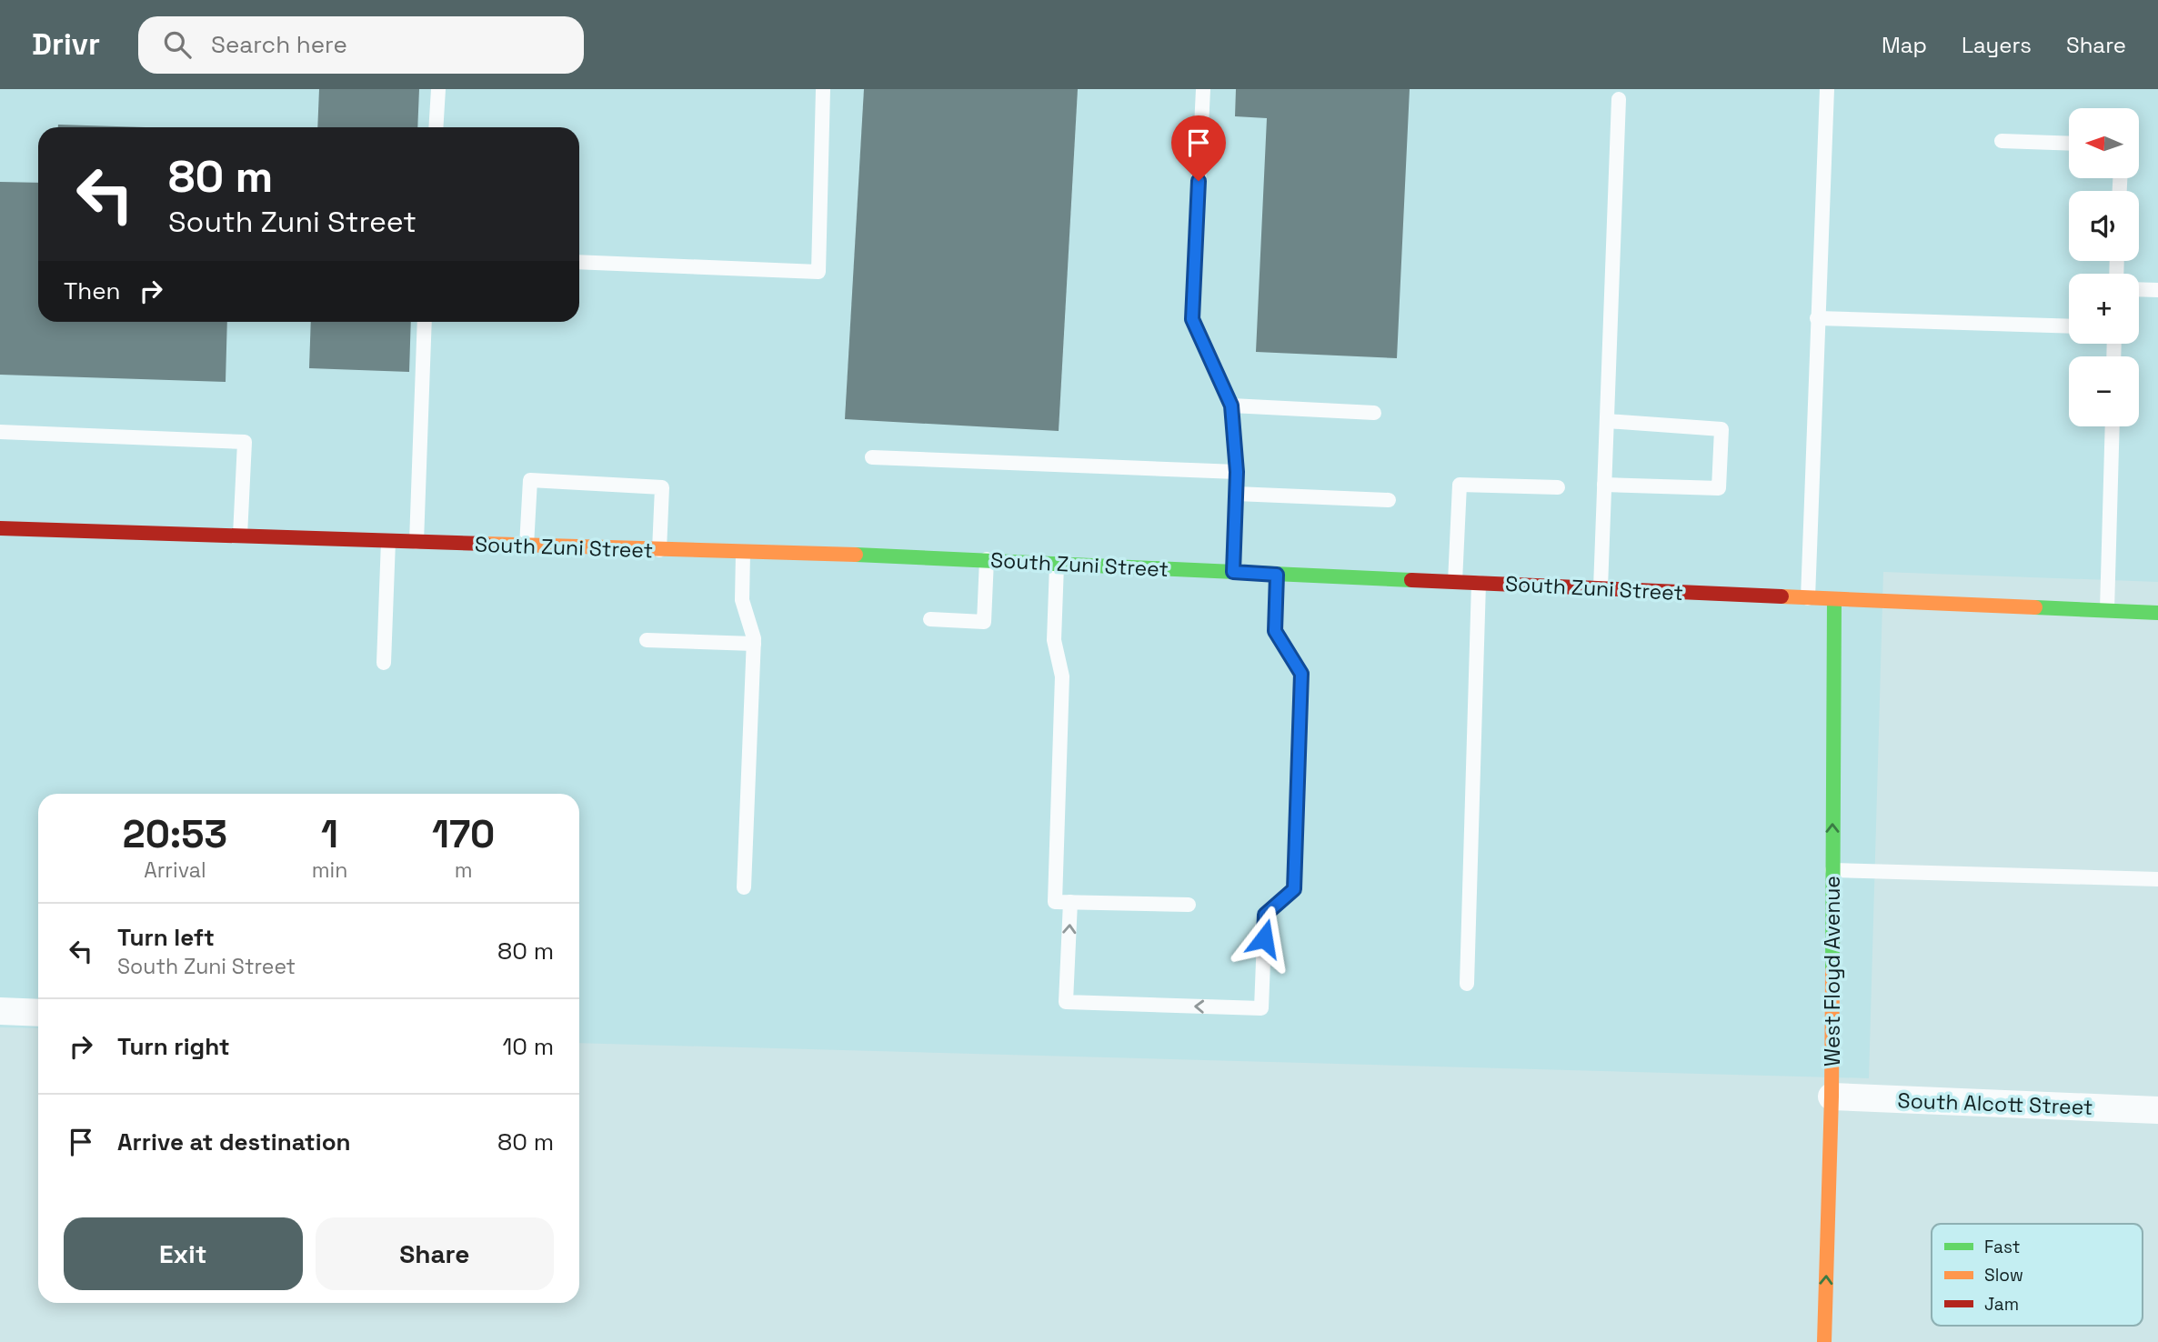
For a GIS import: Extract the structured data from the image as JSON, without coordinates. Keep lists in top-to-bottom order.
{
  "streets": {
    "street": ["South Zuni Street", "West Floyd Avenue", "South Alcott Street"]
  },
  "crossings": [
    ["South Zuni Street", "West Floyd Avenue"],
    ["West Floyd Avenue", "South Alcott Street"]
  ],
  "one_way": ["West Floyd Avenue"],
  "legend": ["Fast", "Slow", "Jam"],
  "north": "left",
  "page": {
    "header": "Drivr",
    "search": "Search here",
    "nav": ["Map", "Layers", "Share"],
    "map_buttons": ["+", "−"],
    "turn": ["80 m", "South Zuni Street"],
    "then": "Then",
    "eta": [
      "20:53",
      "Arrival",
      "1",
      "min",
      "170",
      "m"
    ],
    "list": [
      {
        "name": "Turn left",
        "note": "South Zuni Street",
        "value": "80 m"
      },
      {
        "name": "Turn right",
        "value": "10 m"
      },
      {
        "name": "Arrive at destination",
        "value": "80 m"
      }
    ],
    "buttons": ["Exit", "Share"]
  }
}
